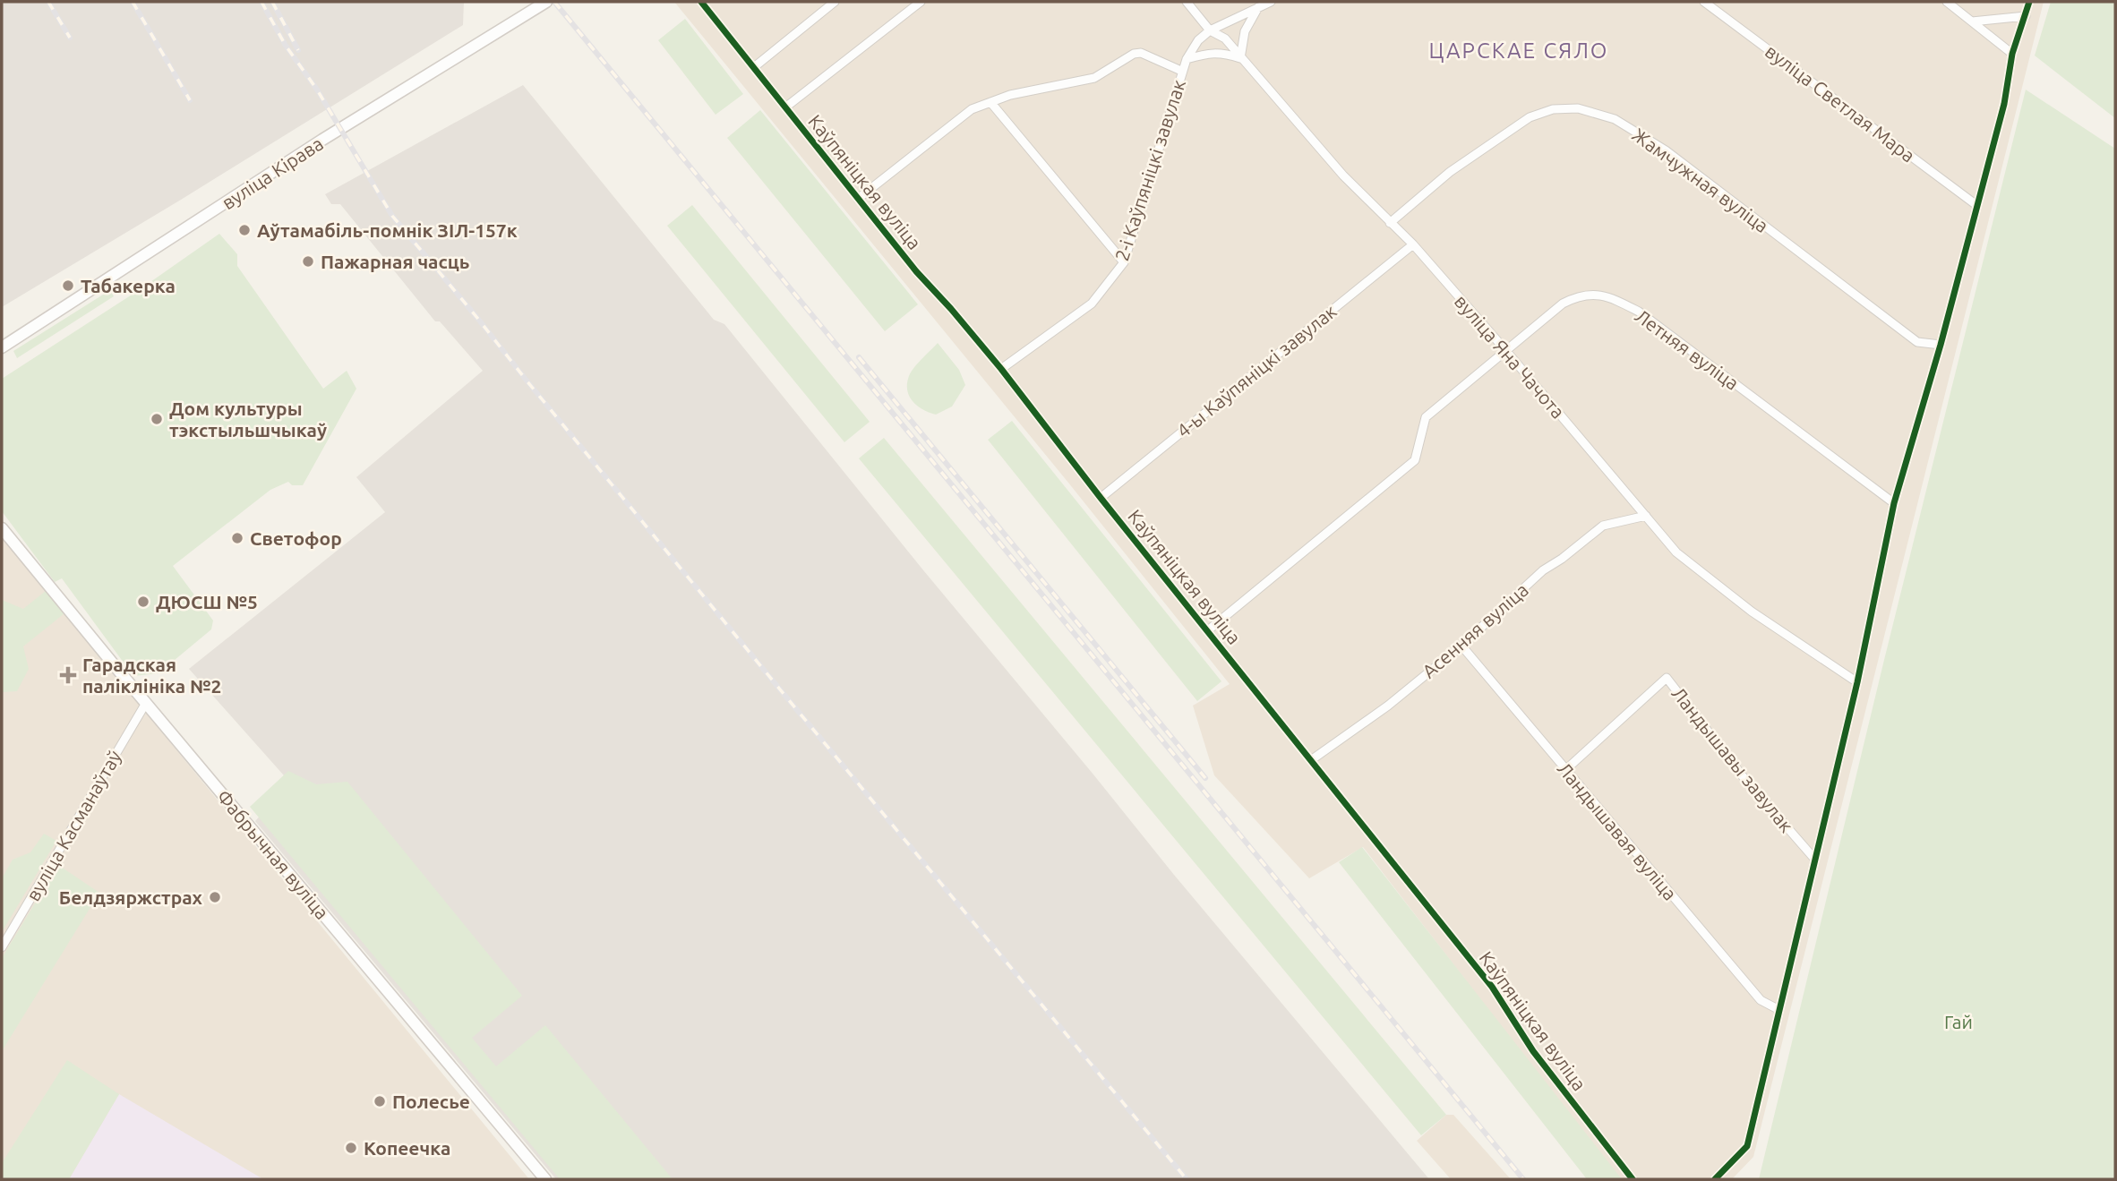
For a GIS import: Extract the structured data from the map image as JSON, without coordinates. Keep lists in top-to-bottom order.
{
  "streets": {
    "main road": ["вуліца Кірава", "Фабрычная вуліца"],
    "street": [
      "вуліца Светлая Мара",
      "2-і Каўпяніцкі завулак",
      "Жамчужная вуліца",
      "Каўпяніцкая вуліца",
      "Летняя вуліца",
      "вуліца Яна Чачота",
      "4-ы Каўпяніцкі завулак",
      "Асенняя вуліца",
      "Ландышавы завулак",
      "вуліца Касманаўтаў",
      "Ландышавая вуліца"
    ]
  },
  "crossings": [
    ["2-і Каўпяніцкі завулак", "Каўпяніцкая вуліца"],
    ["2-і Каўпяніцкі завулак", "вуліца Яна Чачота"],
    ["Жамчужная вуліца", "вуліца Яна Чачота"],
    ["Каўпяніцкая вуліца", "Летняя вуліца"],
    ["Каўпяніцкая вуліца", "4-ы Каўпяніцкі завулак"],
    ["Каўпяніцкая вуліца", "Асенняя вуліца"],
    ["Летняя вуліца", "вуліца Яна Чачота"],
    ["вуліца Яна Чачота", "4-ы Каўпяніцкі завулак"],
    ["вуліца Яна Чачота", "Асенняя вуліца"],
    ["Асенняя вуліца", "Ландышавая вуліца"],
    ["Ландышавы завулак", "Ландышавая вуліца"],
    ["вуліца Касманаўтаў", "Фабрычная вуліца"]
  ],
  "districts": ["ЦАРСКАЕ СЯЛО"],
  "parks": ["Гай"],
  "places": {
    "other": [
      "Аўтамабіль-помнік ЗІЛ-157к",
      "Пажарная часць",
      "Табакерка",
      "Дом культуры тэкстыльшчыкаў",
      "Светофор",
      "ДЮСШ №5",
      "Белдзяржстрах",
      "Полесье",
      "Копеечка"
    ],
    "health": ["Гарадская паліклініка №2"]
  }
}
